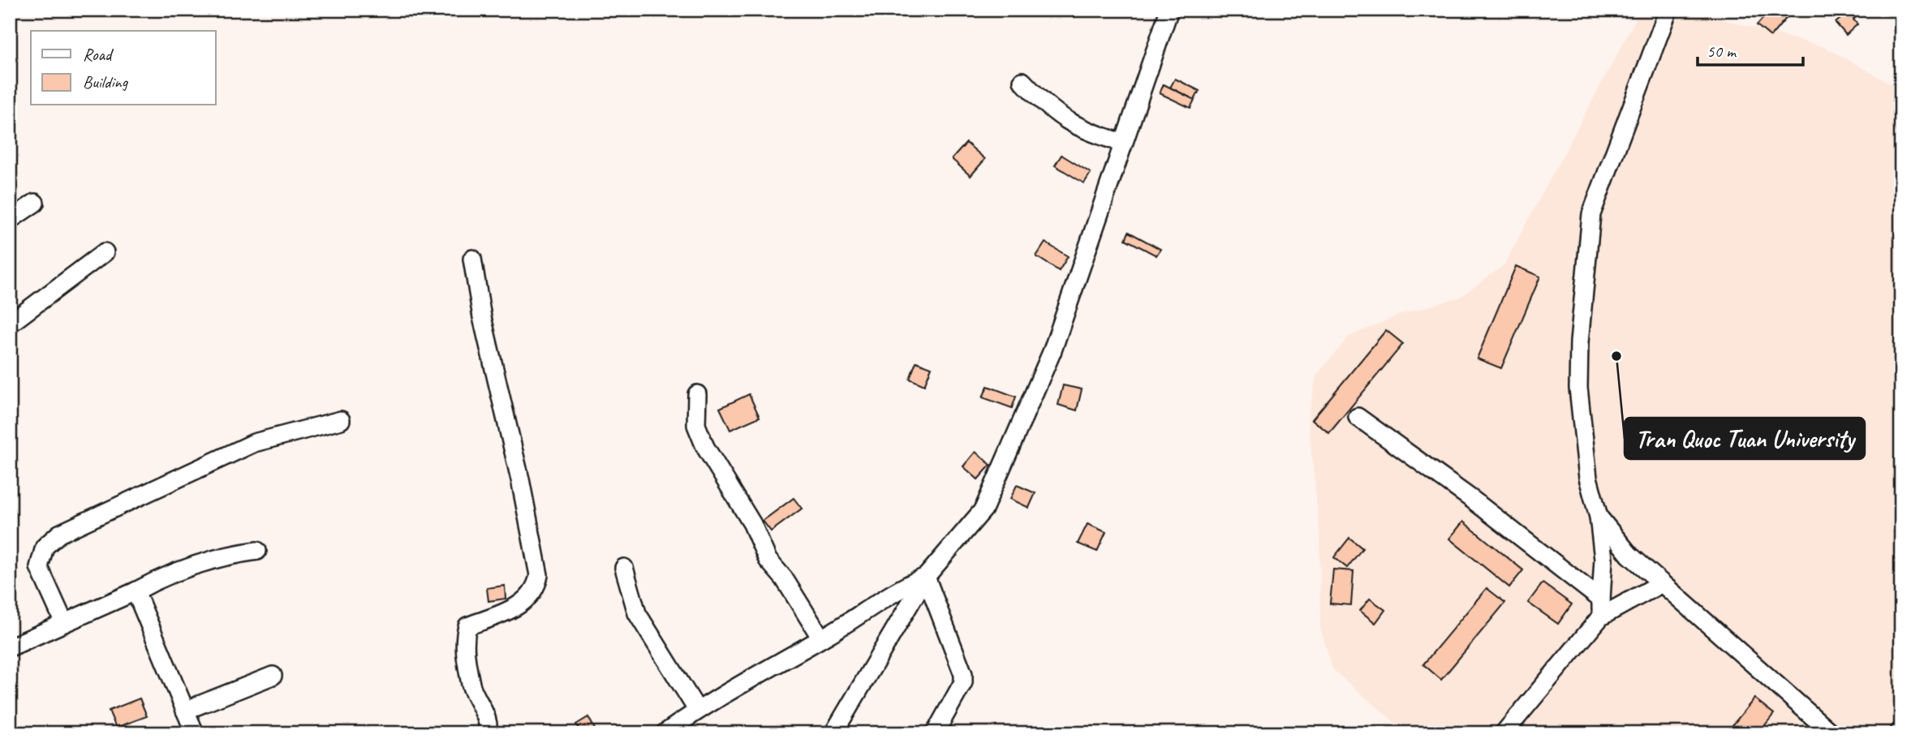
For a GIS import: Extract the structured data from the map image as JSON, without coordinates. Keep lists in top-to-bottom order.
{
  "places": ["Tran Quoc Tuan University"],
  "legend": ["Road", "Building"],
  "scale_bar": "50 m"
}
